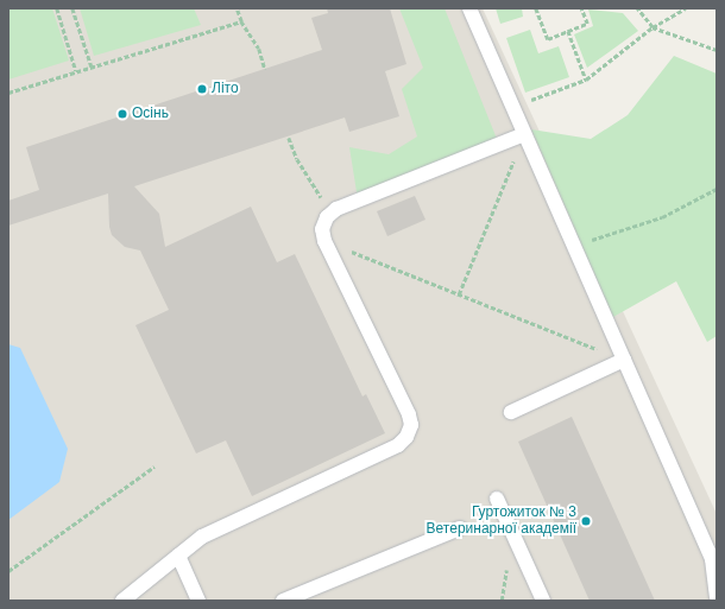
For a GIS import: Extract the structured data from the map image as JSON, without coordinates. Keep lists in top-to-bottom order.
{
  "places": ["Літо", "Осінь", "Гуртожиток № 3 Ветеринарної академії"]
}
